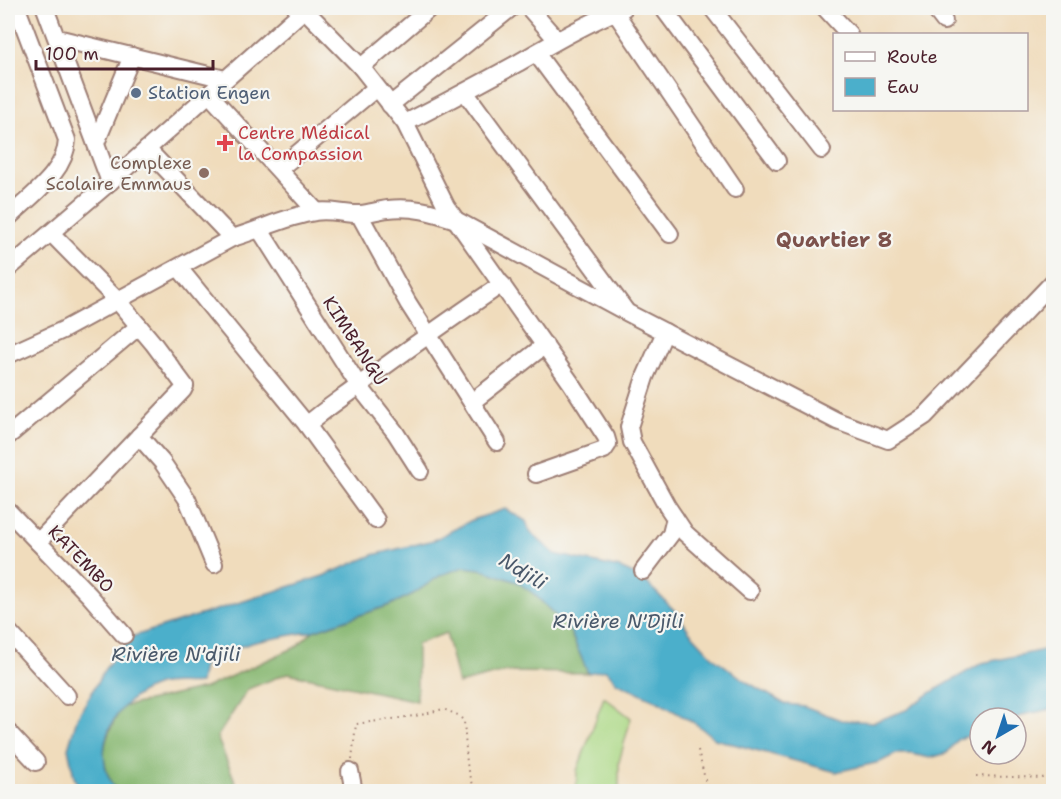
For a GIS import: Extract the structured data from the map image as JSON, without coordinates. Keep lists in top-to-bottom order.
{
  "streets": {
    "street": ["KIMBANGU", "KATEMBO"]
  },
  "districts": ["Quartier 8"],
  "water": ["Ndjili", "Rivière N'Djili", "Rivière N'djili"],
  "places": {
    "other": ["Station Engen", "Complexe Scolaire Emmaus"],
    "health": ["Centre Médical la Compassion"]
  },
  "legend": ["Route", "Eau"],
  "scale_bar": "100 m",
  "north": "bottom left"
}
